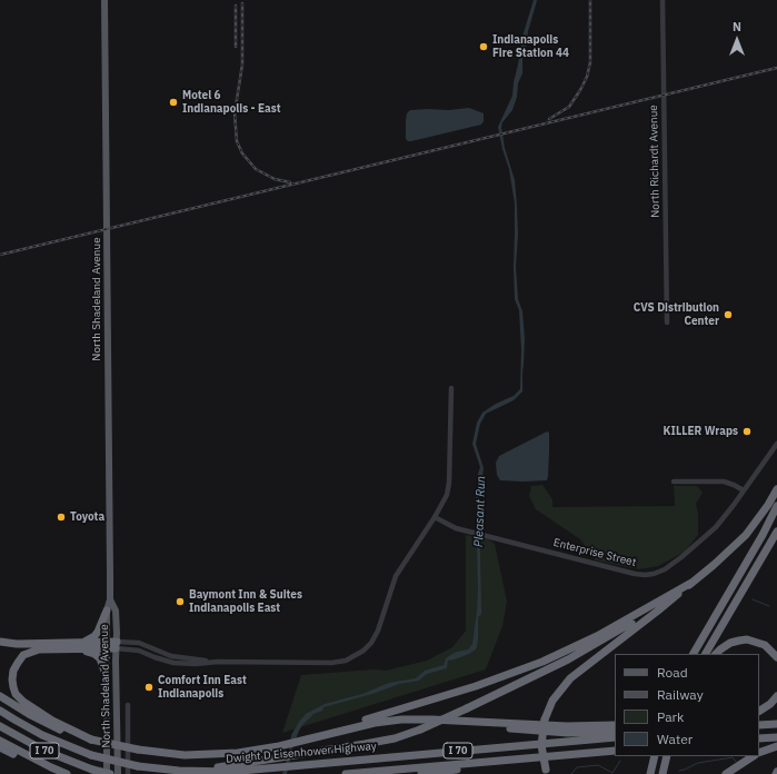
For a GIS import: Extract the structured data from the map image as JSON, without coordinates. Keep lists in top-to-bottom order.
{
  "streets": {
    "highway": ["I 70", "Dwight D Eisenhower Highway"],
    "main road": ["North Shadeland Avenue"],
    "street": ["North Richardt Avenue", "Enterprise Street"]
  },
  "crossings": [
    ["North Shadeland Avenue", "I 70"]
  ],
  "water": ["Pleasant Run"],
  "places": [
    "Indianapolis Fire Station 44",
    "Motel 6 Indianapolis - East",
    "CVS Distribution Center",
    "KILLER Wraps",
    "Toyota",
    "Baymont Inn & Suites Indianapolis East",
    "Comfort Inn East Indianapolis"
  ],
  "legend": [
    "Road",
    "Railway",
    "Park",
    "Water"
  ],
  "north": "top"
}
